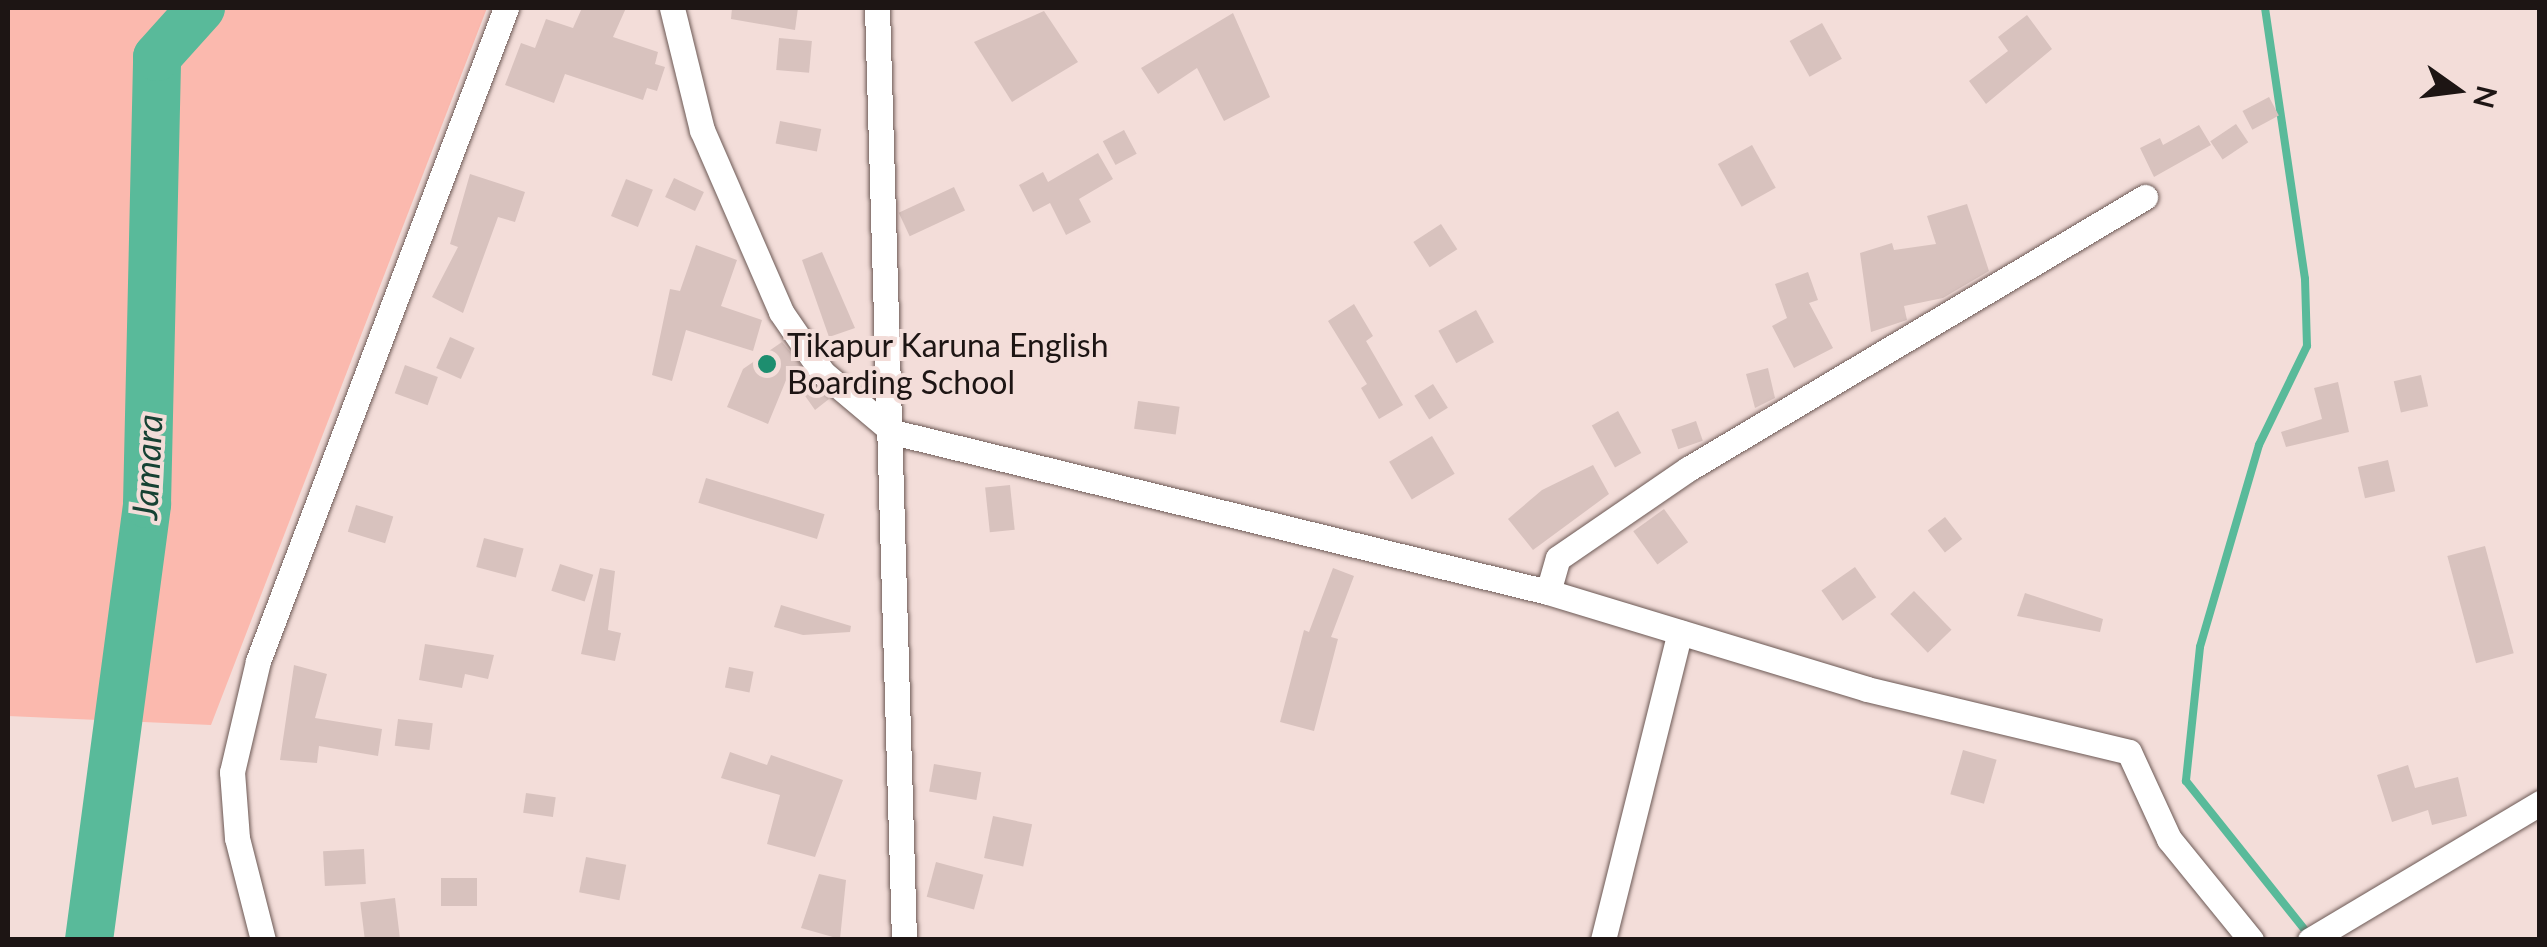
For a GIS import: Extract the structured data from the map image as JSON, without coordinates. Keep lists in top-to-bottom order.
{
  "water": ["Jamara"],
  "places": ["Tikapur Karuna English Boarding School"],
  "north": "right"
}
